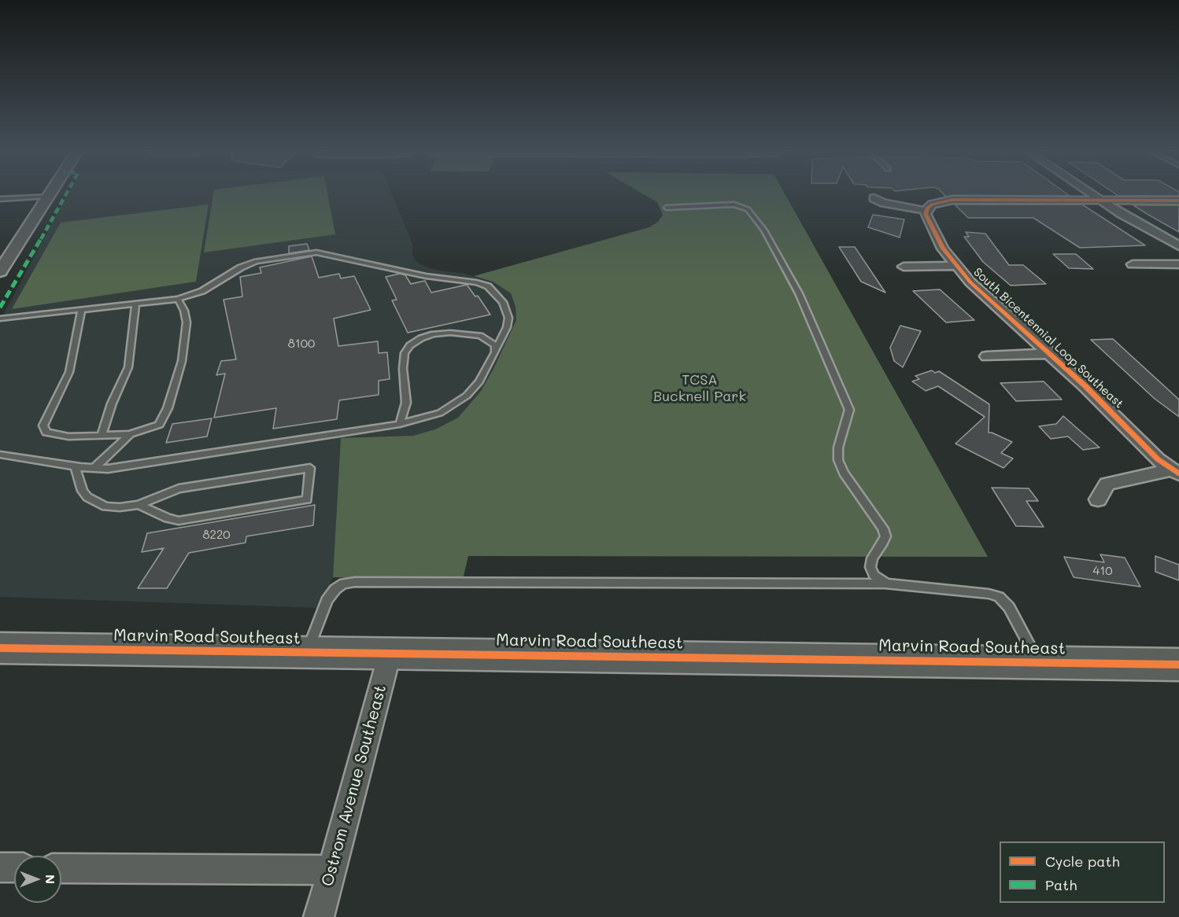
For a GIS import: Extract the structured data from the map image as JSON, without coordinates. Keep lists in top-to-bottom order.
{
  "streets": {
    "main road": ["Marvin Road Southeast"],
    "street": ["South Bicentennial Loop Southeast", "Ostrom Avenue Southeast"]
  },
  "crossings": [
    ["Marvin Road Southeast", "Ostrom Avenue Southeast"]
  ],
  "parks": ["TCSA Bucknell Park"],
  "house_numbers": ["8100", "8220", "410"],
  "legend": ["Cycle path", "Path"],
  "north": "right"
}
